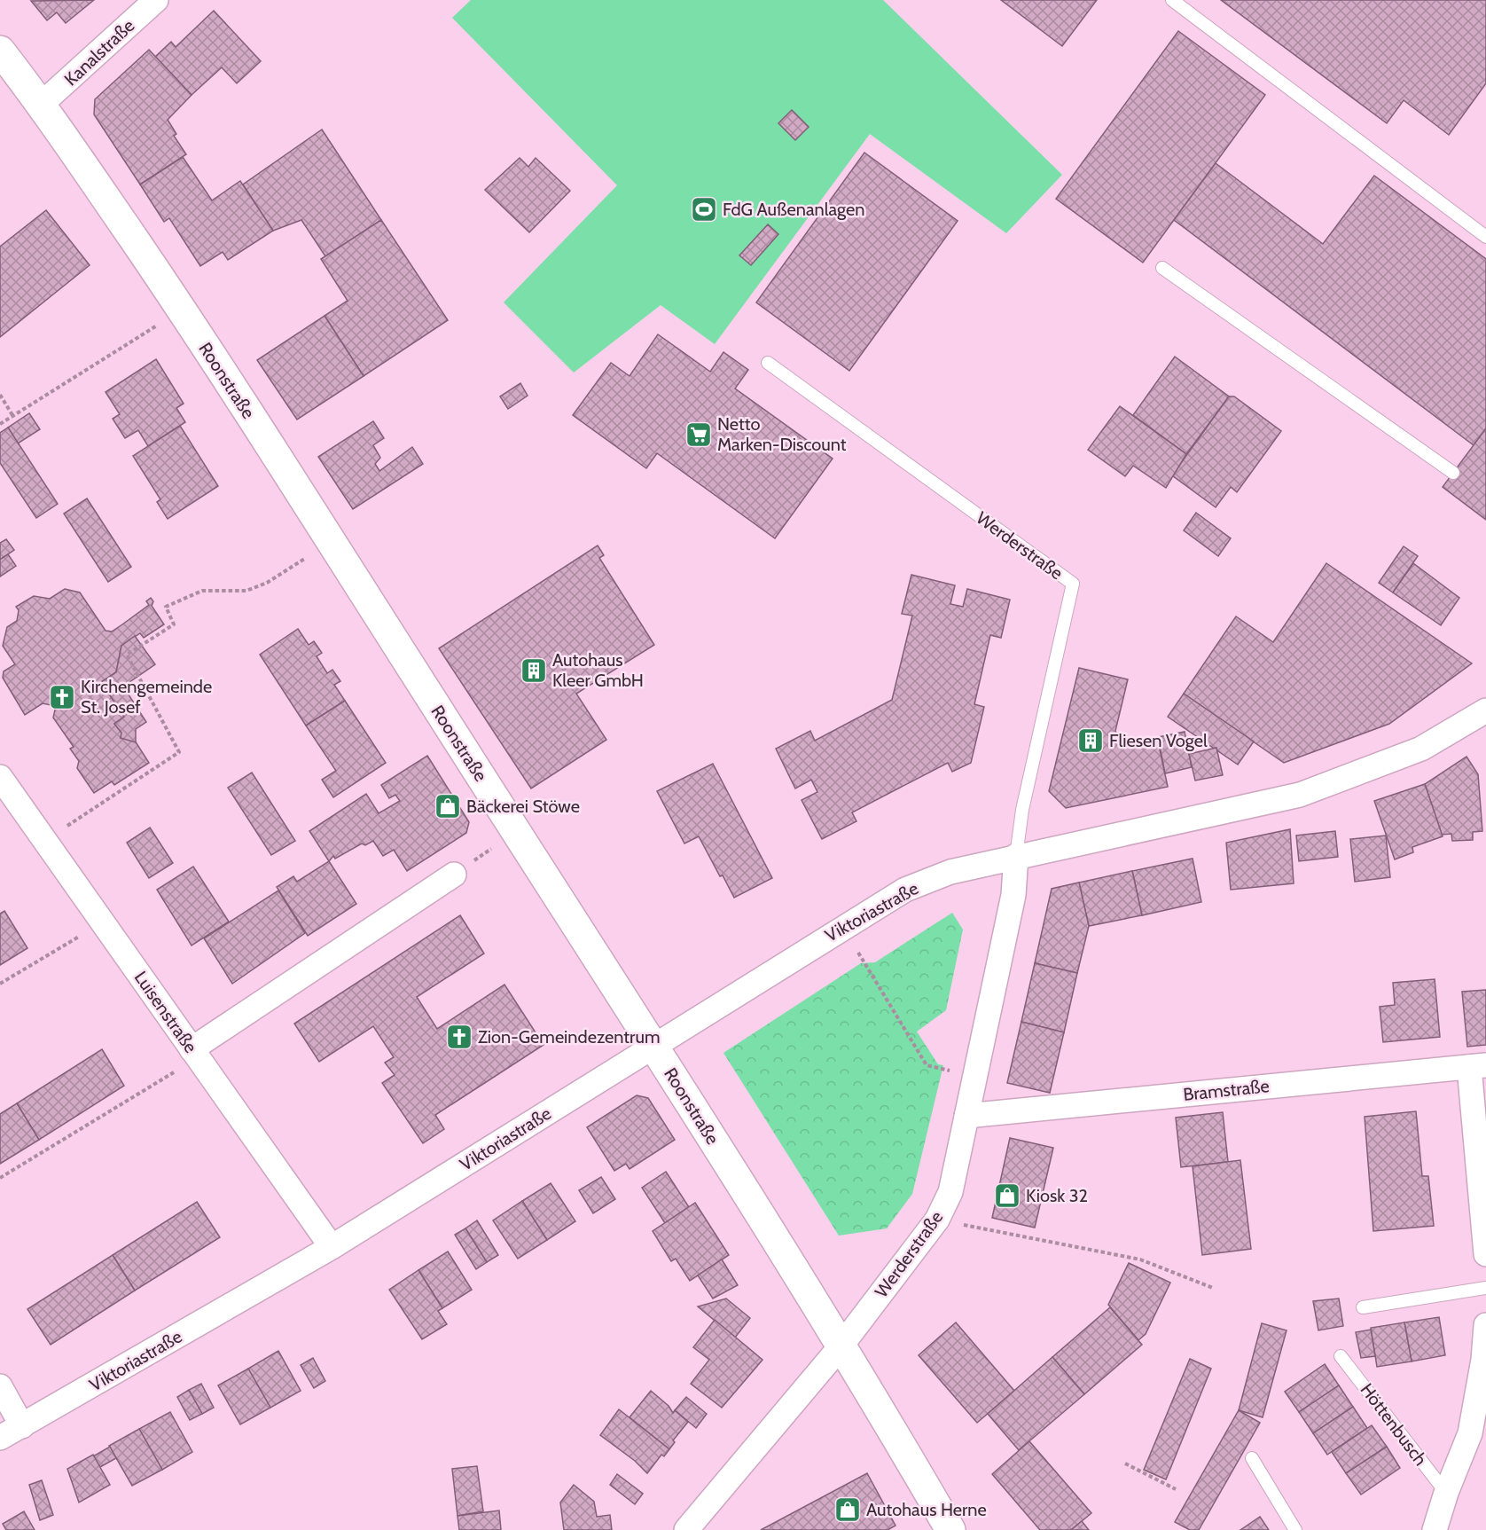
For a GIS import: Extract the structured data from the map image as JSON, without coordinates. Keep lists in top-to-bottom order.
{
  "streets": {
    "street": [
      "Kanalstraße",
      "Roonstraße",
      "Werderstraße",
      "Viktoriastraße",
      "Luisenstraße",
      "Bramstraße"
    ],
    "lane": ["Höttenbusch"]
  },
  "crossings": [
    ["Kanalstraße", "Roonstraße"],
    ["Roonstraße", "Werderstraße"],
    ["Roonstraße", "Viktoriastraße"],
    ["Werderstraße", "Viktoriastraße"],
    ["Werderstraße", "Bramstraße"],
    ["Viktoriastraße", "Luisenstraße"]
  ],
  "places": {
    "sports": ["FdG Außenanlagen"],
    "supermarket": ["Netto Marken-Discount"],
    "building": ["Autohaus Kleer GmbH", "Fliesen Vogel"],
    "church": ["Kirchengemeinde St. Josef", "Zion-Gemeindezentrum"],
    "shop": ["Bäckerei Stöwe", "Kiosk 32", "Autohaus Herne"]
  }
}
